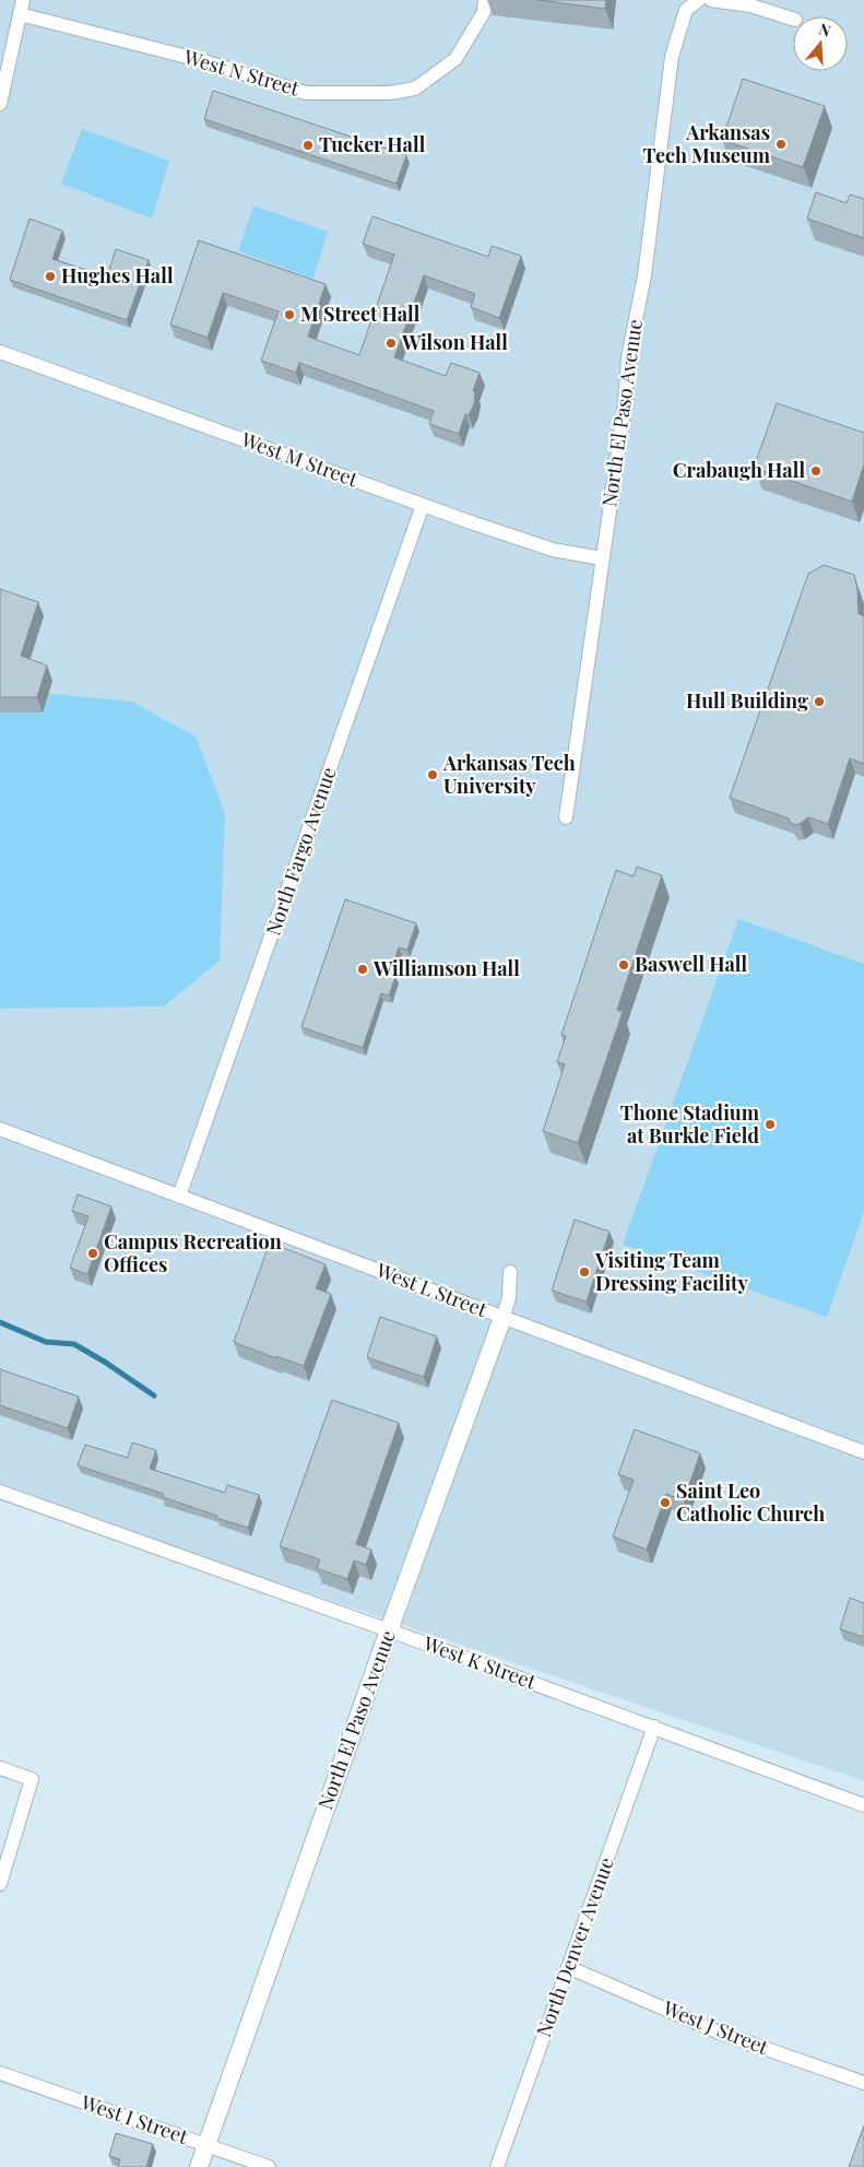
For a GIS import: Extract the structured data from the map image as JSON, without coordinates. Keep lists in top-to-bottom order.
{
  "streets": {
    "street": [
      "West N Street",
      "North El Paso Avenue",
      "West M Street",
      "North Fargo Avenue",
      "West L Street",
      "West K Street",
      "North Denver Avenue",
      "West J Street",
      "West I Street"
    ]
  },
  "crossings": [
    ["North El Paso Avenue", "West M Street"],
    ["North El Paso Avenue", "West L Street"],
    ["North El Paso Avenue", "West K Street"],
    ["North El Paso Avenue", "West I Street"],
    ["West M Street", "North Fargo Avenue"],
    ["North Fargo Avenue", "West L Street"],
    ["West K Street", "North Denver Avenue"],
    ["North Denver Avenue", "West J Street"]
  ],
  "places": [
    "Arkansas Tech Museum",
    "Tucker Hall",
    "Hughes Hall",
    "M Street Hall",
    "Wilson Hall",
    "Crabaugh Hall",
    "Hull Building",
    "Arkansas Tech University",
    "Baswell Hall",
    "Williamson Hall",
    "Thone Stadium at Burkle Field",
    "Campus Recreation Offices",
    "Visiting Team Dressing Facility",
    "Saint Leo Catholic Church"
  ],
  "north": "top"
}
